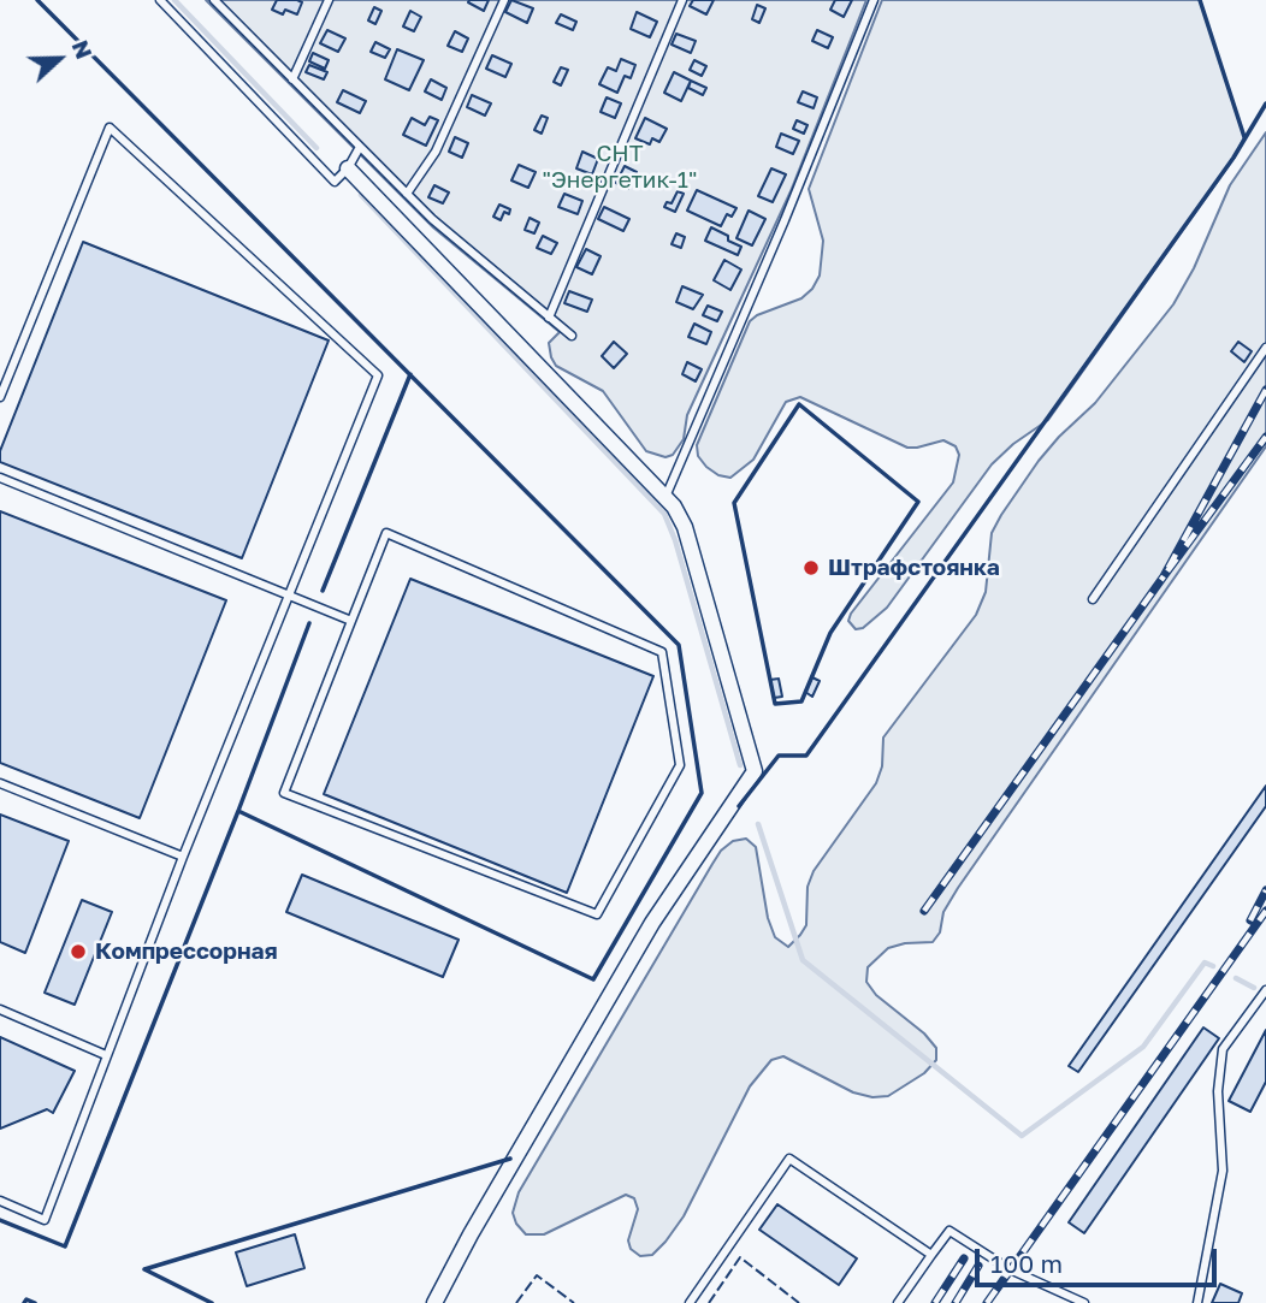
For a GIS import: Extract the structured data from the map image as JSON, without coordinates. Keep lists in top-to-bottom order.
{
  "parks": ["СНТ \"Энергетик-1\""],
  "places": ["Штрафстоянка", "Компрессорная"],
  "scale_bar": "100 m",
  "north": "right"
}
